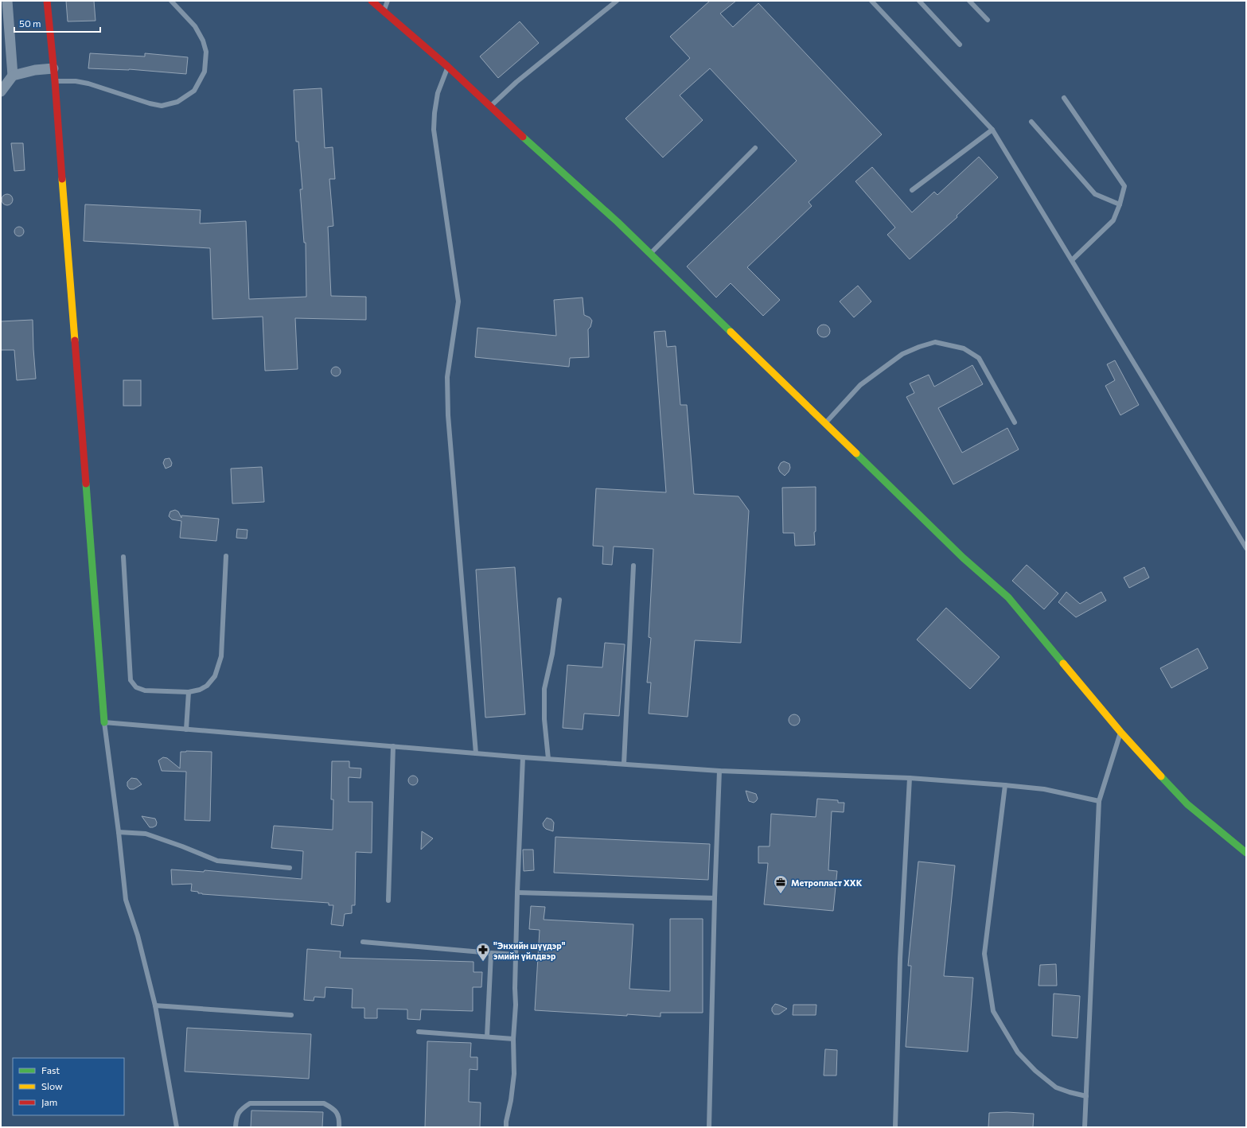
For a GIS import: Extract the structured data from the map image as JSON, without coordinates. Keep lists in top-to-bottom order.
{
  "places": {
    "office": ["Метропласт ХХК"],
    "pharmacy": ["\"Энхийн шүүдэр\" эмийн үйлдвэр"]
  },
  "legend": ["Fast", "Slow", "Jam"],
  "scale_bar": "50 m"
}
